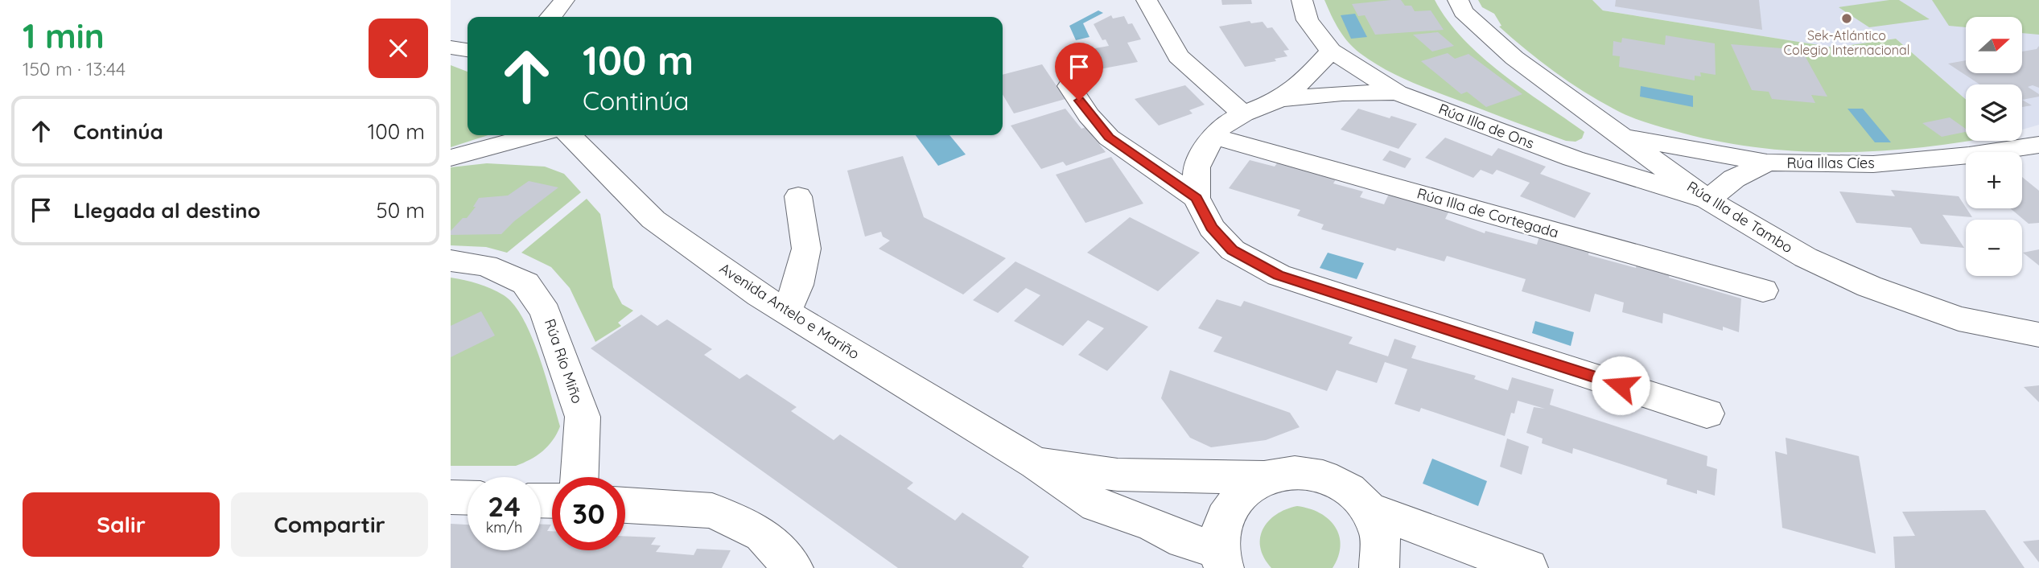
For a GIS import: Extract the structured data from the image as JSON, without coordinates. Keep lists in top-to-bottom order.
{
  "streets": {
    "street": [
      "Rúa Illa de Ons",
      "Rúa Illas Cíes",
      "Rúa Illa de Cortegada",
      "Rúa Illa de Tambo",
      "Avenida Antelo e Mariño",
      "Rúa Río Miño"
    ]
  },
  "crossings": [
    ["Rúa Illa de Ons", "Rúa Illa de Tambo"],
    ["Rúa Illas Cíes", "Rúa Illa de Tambo"]
  ],
  "places": ["Sek-Atlántico Colegio Internacional"],
  "north": "right",
  "page": {
    "heading": ["1 min", "150 m · 13:44"],
    "map_buttons": ["+", "−"],
    "turn": ["100 m", "Continúa"],
    "list": [
      {
        "name": "Continúa",
        "value": "100 m"
      },
      {
        "name": "Llegada al destino",
        "value": "50 m"
      }
    ],
    "speed": "24 km/h",
    "limit": "30",
    "buttons": ["Salir", "Compartir"]
  }
}
